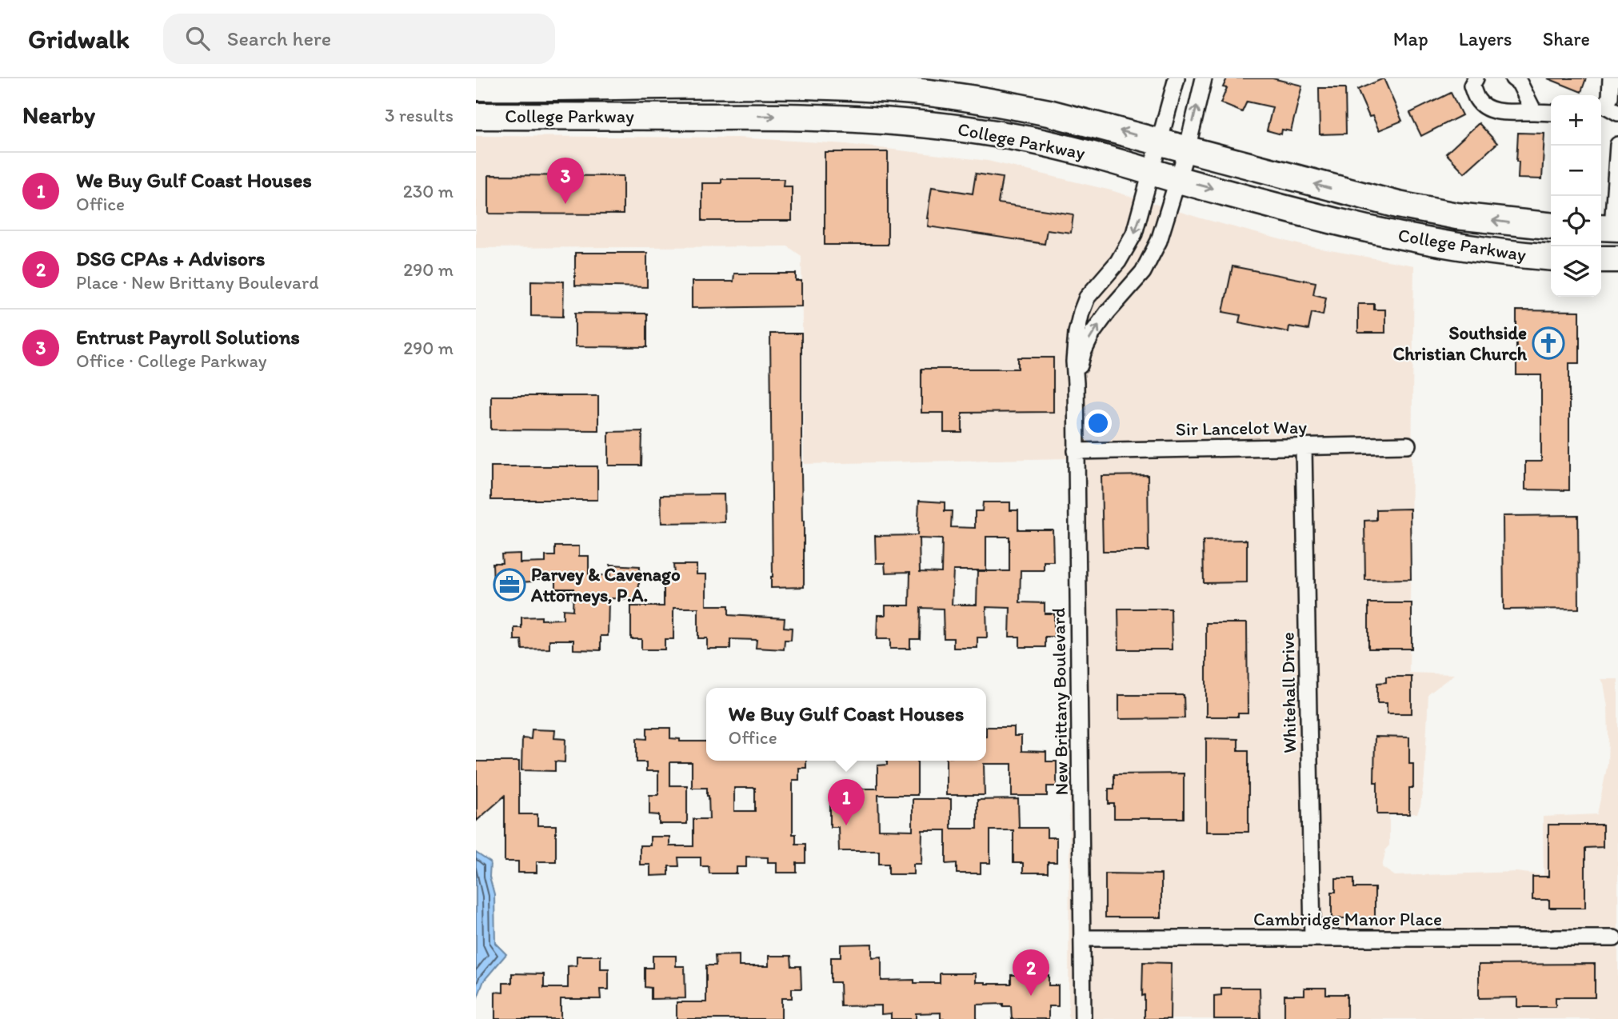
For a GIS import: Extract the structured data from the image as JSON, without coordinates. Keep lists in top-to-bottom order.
{
  "streets": {
    "main road": ["College Parkway"],
    "street": [
      "Sir Lancelot Way",
      "Whitehall Drive",
      "New Brittany Boulevard",
      "Cambridge Manor Place"
    ]
  },
  "crossings": [
    ["College Parkway", "New Brittany Boulevard"],
    ["Sir Lancelot Way", "Whitehall Drive"],
    ["Sir Lancelot Way", "New Brittany Boulevard"],
    ["Whitehall Drive", "Cambridge Manor Place"],
    ["New Brittany Boulevard", "Cambridge Manor Place"]
  ],
  "places": {
    "church": ["Southside Christian Church"],
    "office": ["Parvey & Cavenago Attorneys, P.A."]
  },
  "page": {
    "header": "Gridwalk",
    "search": "Search here",
    "nav": ["Map", "Layers", "Share"],
    "heading": ["Nearby", "3 results"],
    "map_buttons": ["+", "−"],
    "list": [
      {
        "mark": "1",
        "name": "We Buy Gulf Coast Houses",
        "note": "Office",
        "value": "230 m"
      },
      {
        "mark": "2",
        "name": "DSG CPAs + Advisors",
        "note": "Place · New Brittany Boulevard",
        "value": "290 m"
      },
      {
        "mark": "3",
        "name": "Entrust Payroll Solutions",
        "note": "Office · College Parkway",
        "value": "290 m"
      }
    ],
    "pins": ["3", "1", "2"],
    "popup": ["We Buy Gulf Coast Houses", "Office"]
  }
}
